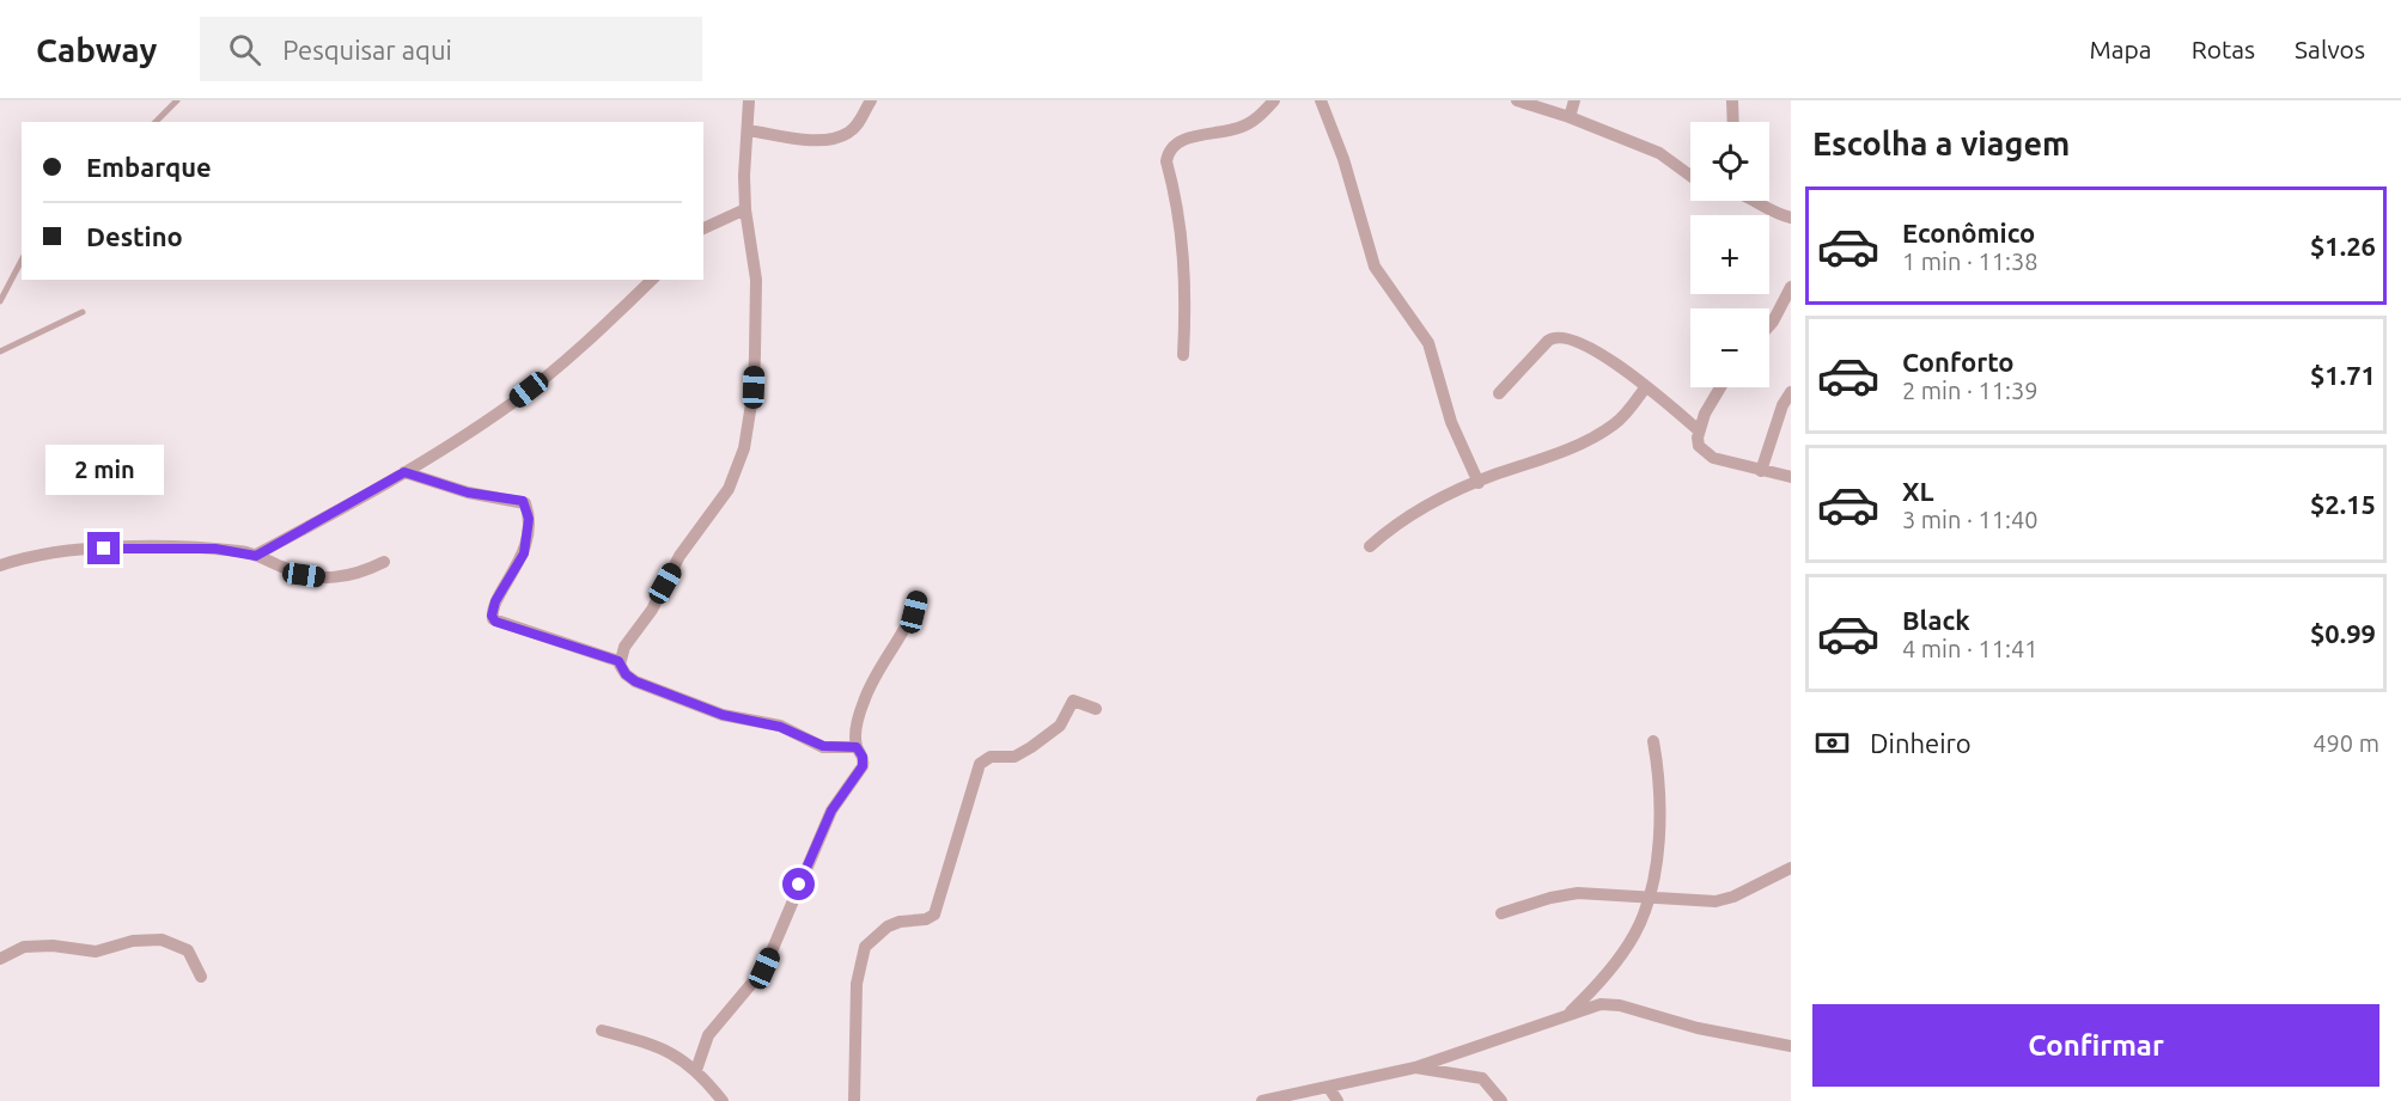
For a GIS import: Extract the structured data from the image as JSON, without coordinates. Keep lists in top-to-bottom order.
{
  "page": {
    "header": "Cabway",
    "search": "Pesquisar aqui",
    "nav": ["Mapa", "Rotas", "Salvos"],
    "heading": "Escolha a viagem",
    "map_buttons": ["+", "−"],
    "banner": ["Embarque", "Destino"],
    "list": [
      {
        "name": "Econômico",
        "note": "1 min · 11:38",
        "value": "$1.26"
      },
      {
        "name": "Conforto",
        "note": "2 min · 11:39",
        "value": "$1.71"
      },
      {
        "name": "XL",
        "note": "3 min · 11:40",
        "value": "$2.15"
      },
      {
        "name": "Black",
        "note": "4 min · 11:41",
        "value": "$0.99"
      }
    ],
    "bubble": "2 min",
    "pay": ["Dinheiro", "490 m"],
    "buttons": "Confirmar"
  }
}
